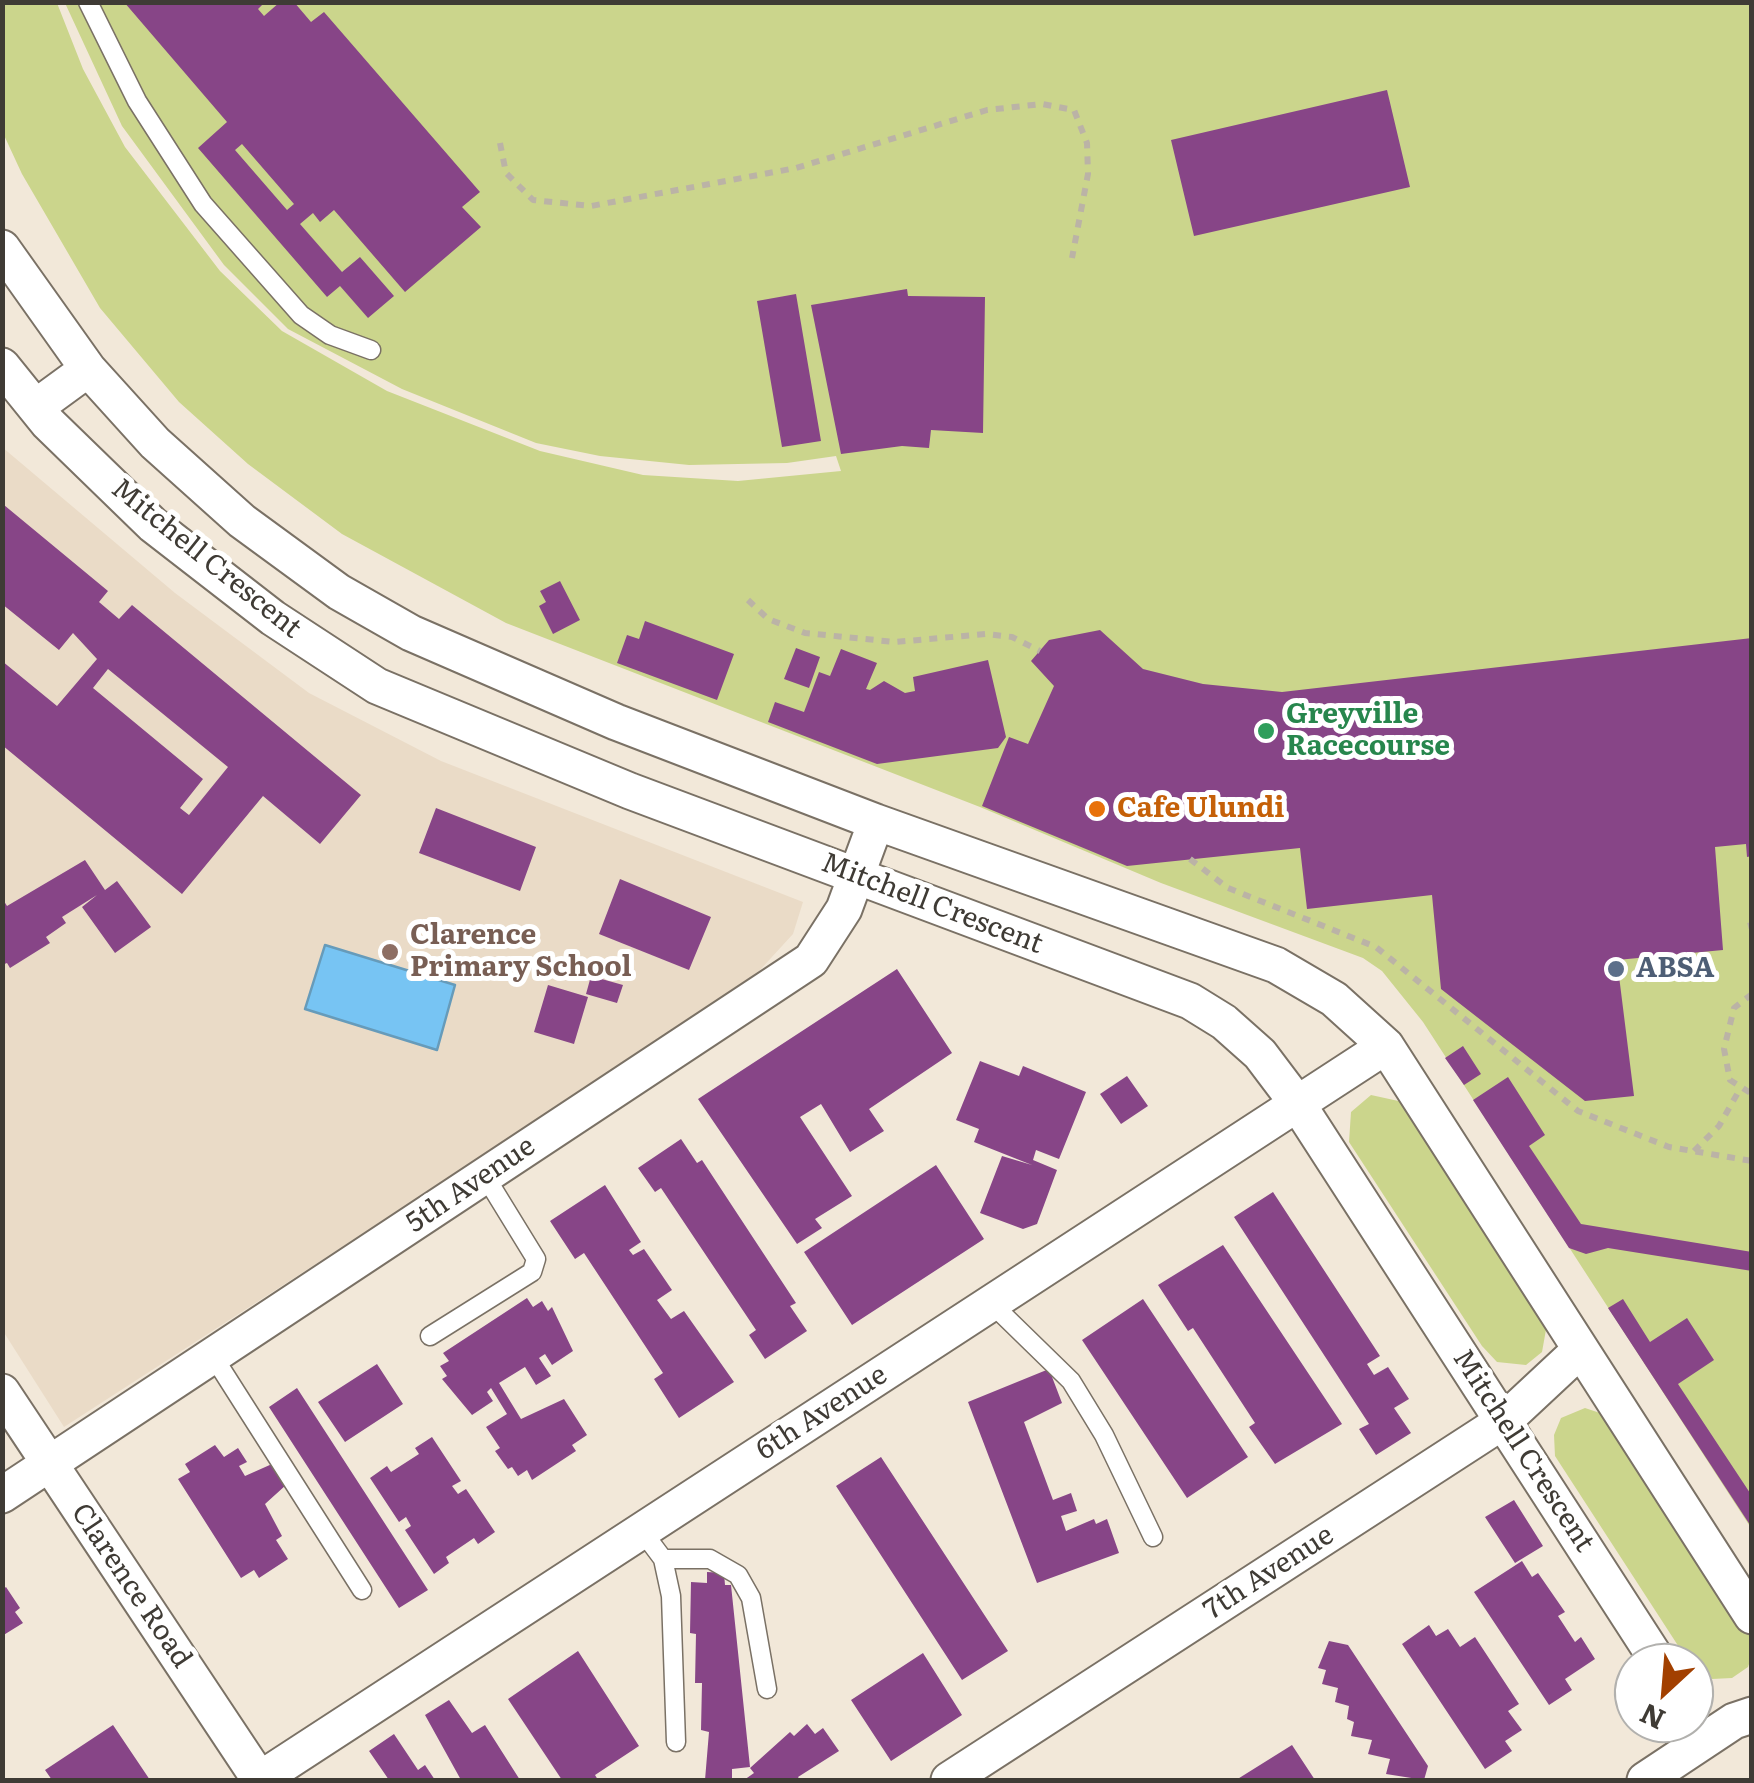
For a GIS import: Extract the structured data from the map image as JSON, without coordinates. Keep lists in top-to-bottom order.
{
  "streets": {
    "street": [
      "Mitchell Crescent",
      "5th Avenue",
      "6th Avenue",
      "7th Avenue",
      "Clarence Road"
    ]
  },
  "crossings": [
    ["Mitchell Crescent", "5th Avenue"],
    ["Mitchell Crescent", "6th Avenue"],
    ["Mitchell Crescent", "7th Avenue"],
    ["5th Avenue", "Clarence Road"],
    ["6th Avenue", "Clarence Road"]
  ],
  "places": [
    "Greyville Racecourse",
    "Cafe Ulundi",
    "Clarence Primary School",
    "ABSA"
  ],
  "north": "bottom left"
}
